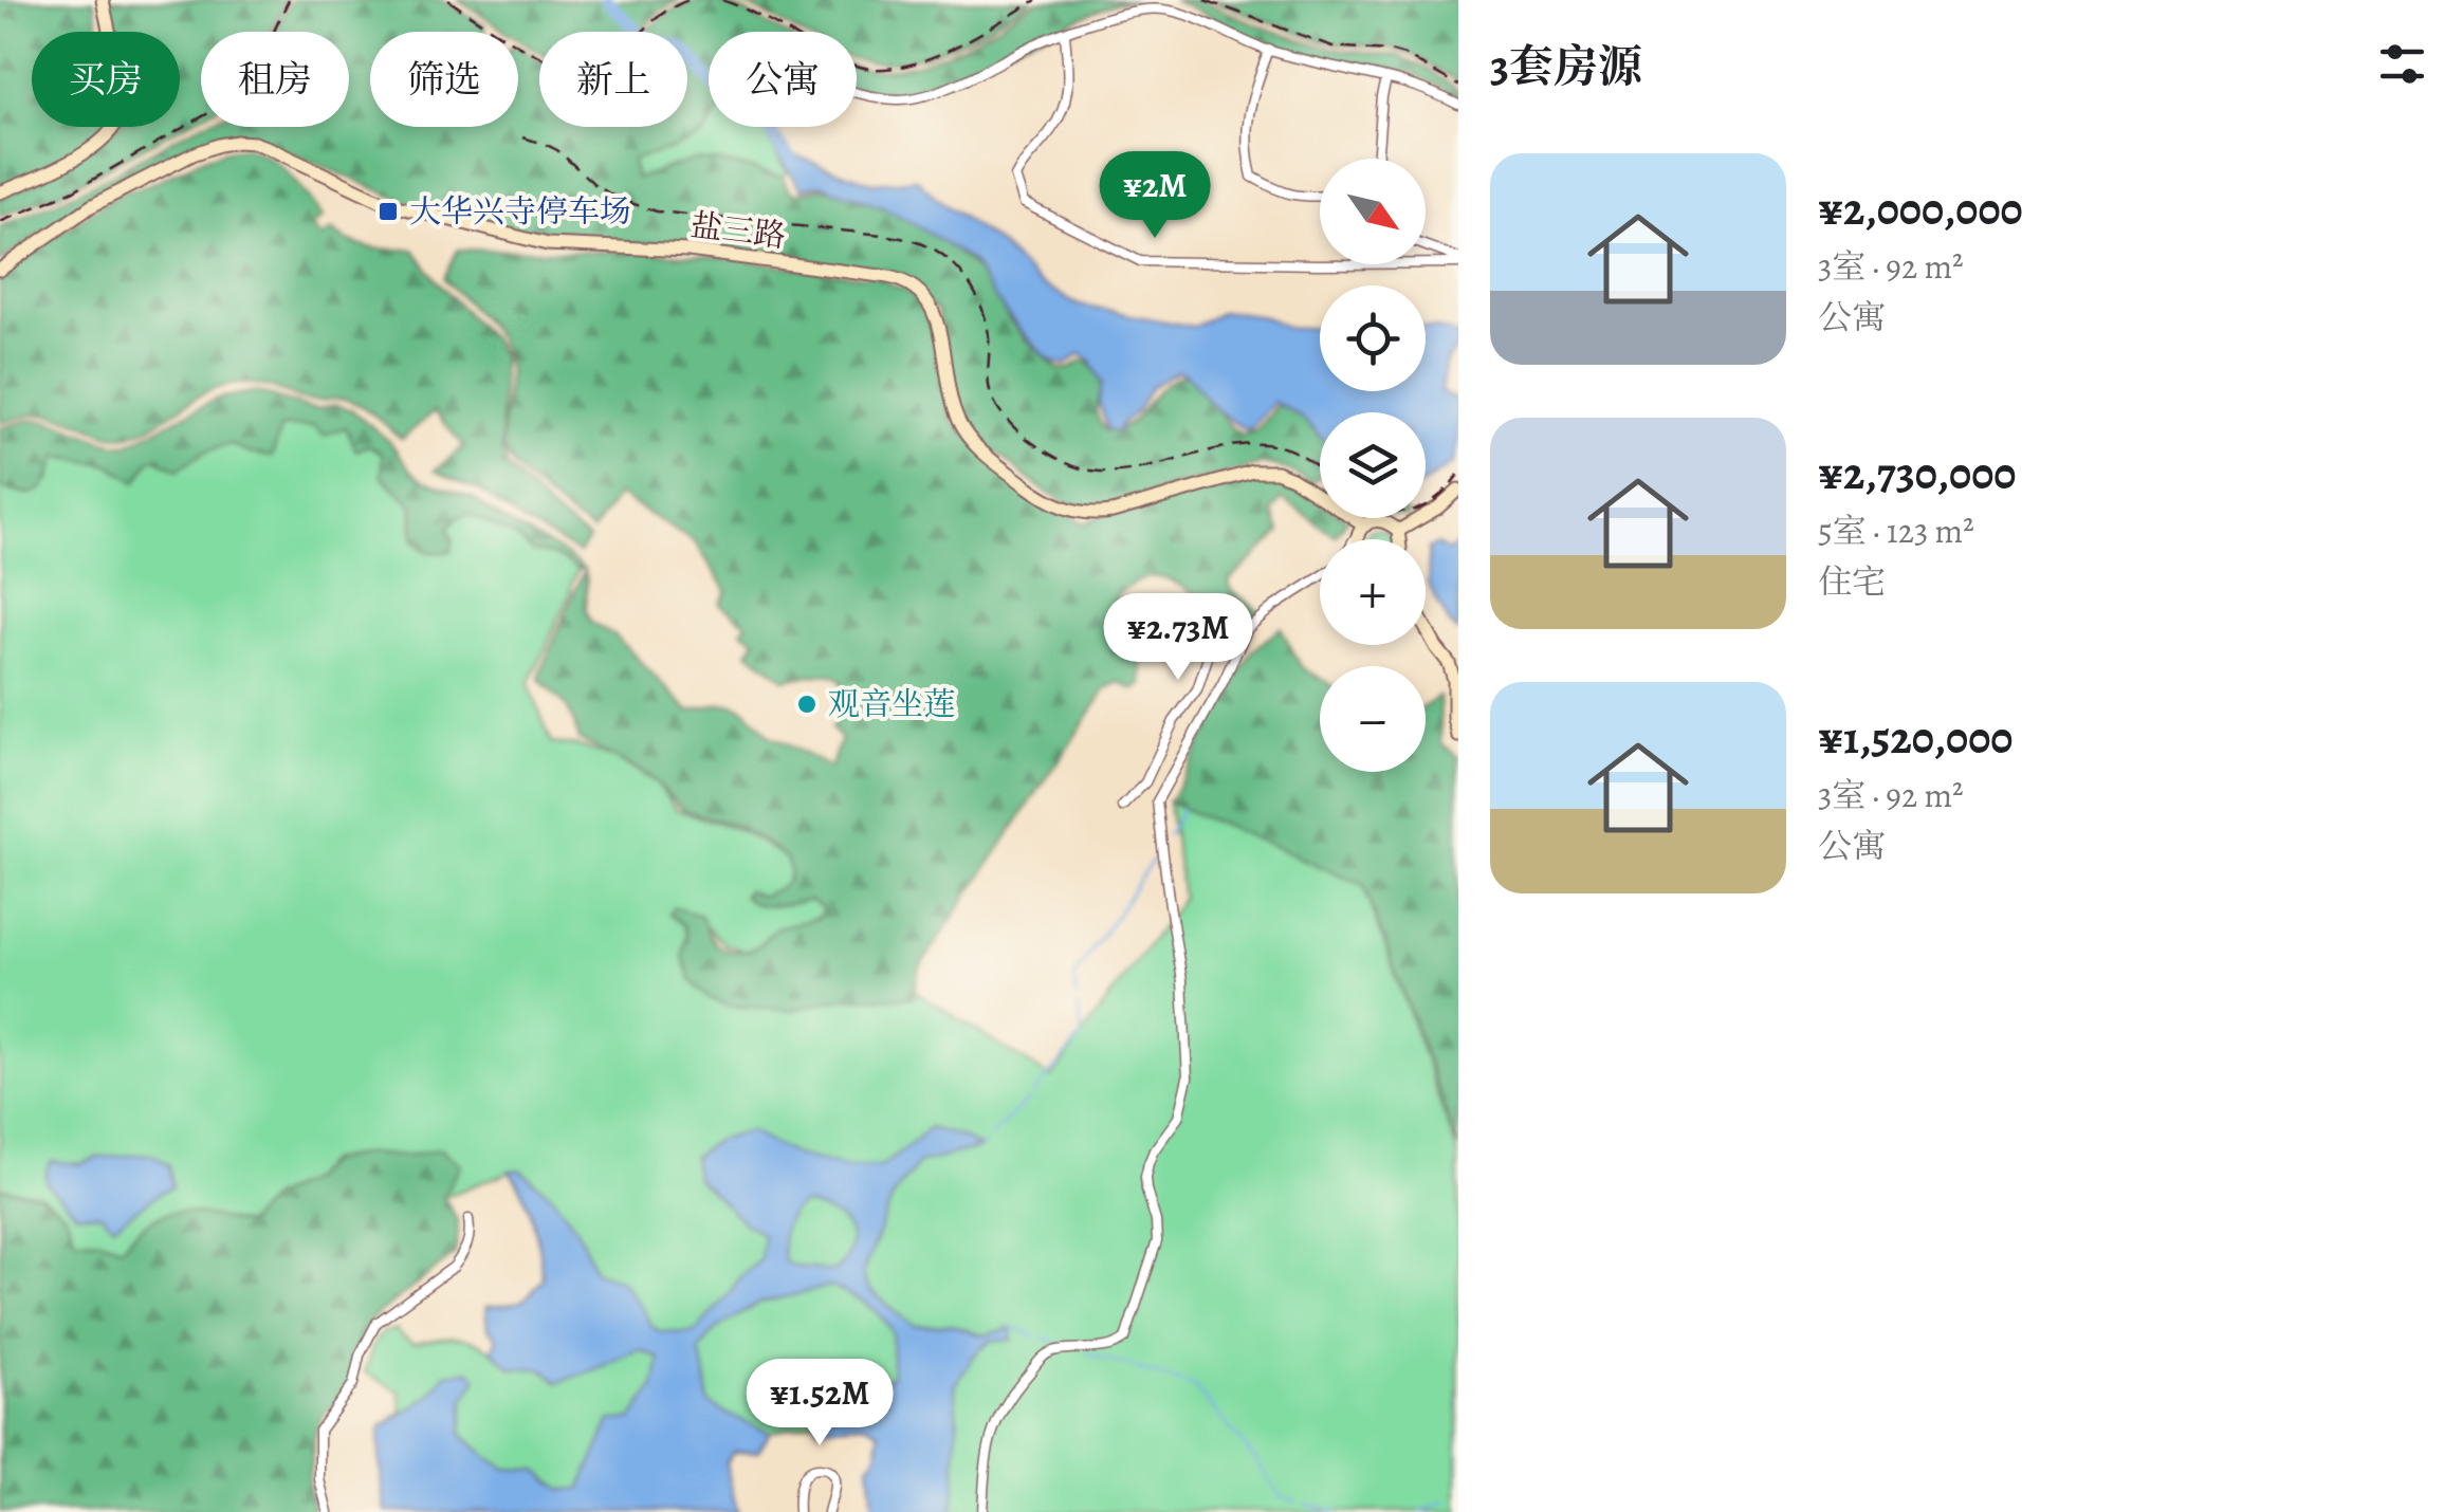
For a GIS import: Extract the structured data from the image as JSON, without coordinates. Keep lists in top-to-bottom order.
{
  "streets": {
    "main road": ["盐三路"]
  },
  "places": {
    "transit": ["大华兴寺停车场"],
    "other": ["观音坐莲"]
  },
  "north": "bottom right",
  "page": {
    "heading": "3套房源",
    "chip": [
      "买房",
      "租房",
      "筛选",
      "新上",
      "公寓"
    ],
    "list": [
      {
        "name": "¥2,000,000",
        "note": "3室 · 92 m² · 公寓"
      },
      {
        "name": "¥2,730,000",
        "note": "5室 · 123 m² · 住宅"
      },
      {
        "name": "¥1,520,000",
        "note": "3室 · 92 m² · 公寓"
      }
    ],
    "price": ["¥2M", "¥2.73M", "¥1.52M"],
    "map_buttons": ["+", "−"]
  }
}
